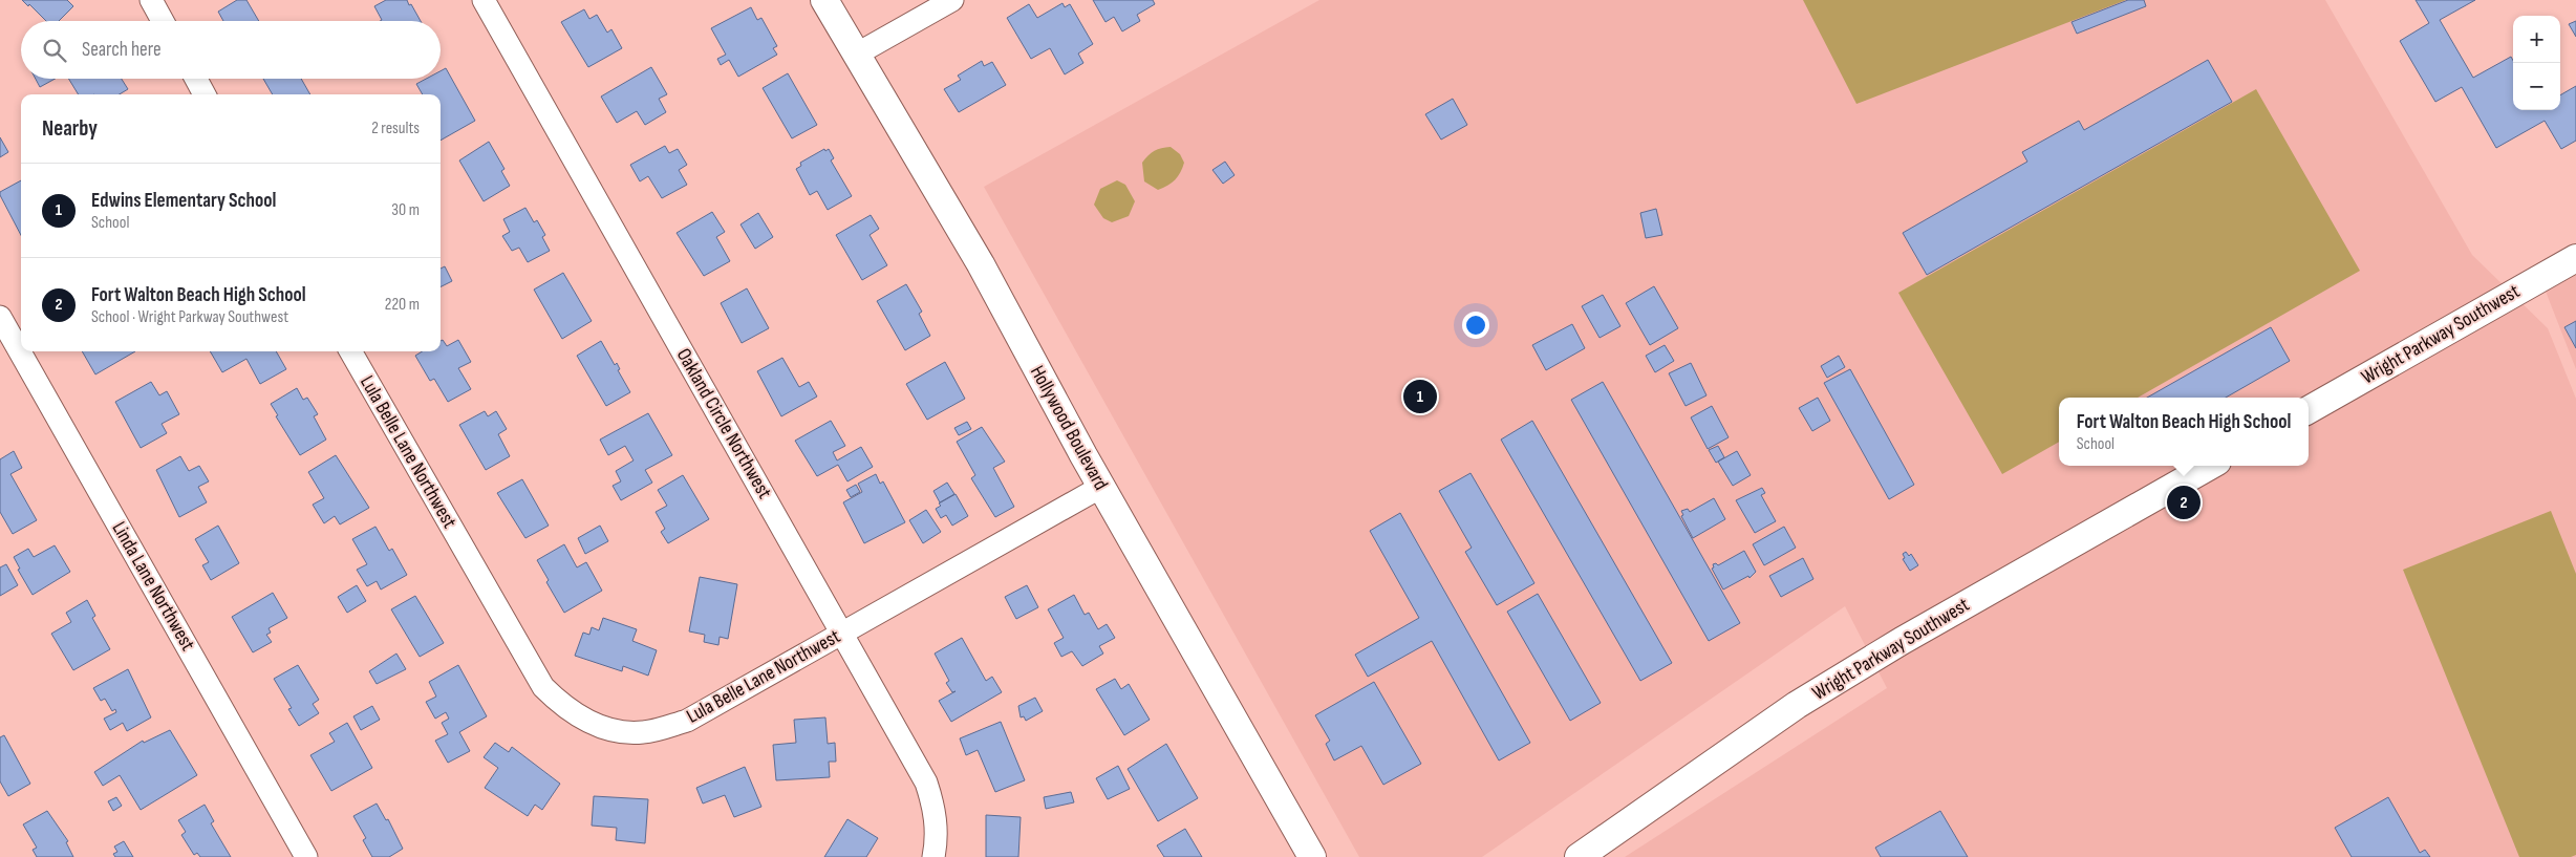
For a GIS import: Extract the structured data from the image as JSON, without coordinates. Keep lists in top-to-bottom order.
{
  "streets": {
    "street": [
      "Wright Parkway Southwest",
      "Oakland Circle Northwest",
      "Hollywood Boulevard",
      "Lula Belle Lane Northwest",
      "Linda Lane Northwest"
    ]
  },
  "crossings": [
    ["Oakland Circle Northwest", "Lula Belle Lane Northwest"],
    ["Hollywood Boulevard", "Lula Belle Lane Northwest"]
  ],
  "page": {
    "map_buttons": ["+", "−"],
    "search": "Search here",
    "heading": ["Nearby", "2 results"],
    "list": [
      {
        "mark": "1",
        "name": "Edwins Elementary School",
        "note": "School",
        "value": "30 m"
      },
      {
        "mark": "2",
        "name": "Fort Walton Beach High School",
        "note": "School · Wright Parkway Southwest",
        "value": "220 m"
      }
    ],
    "pins": ["1", "2"],
    "popup": ["Fort Walton Beach High School", "School"]
  }
}
